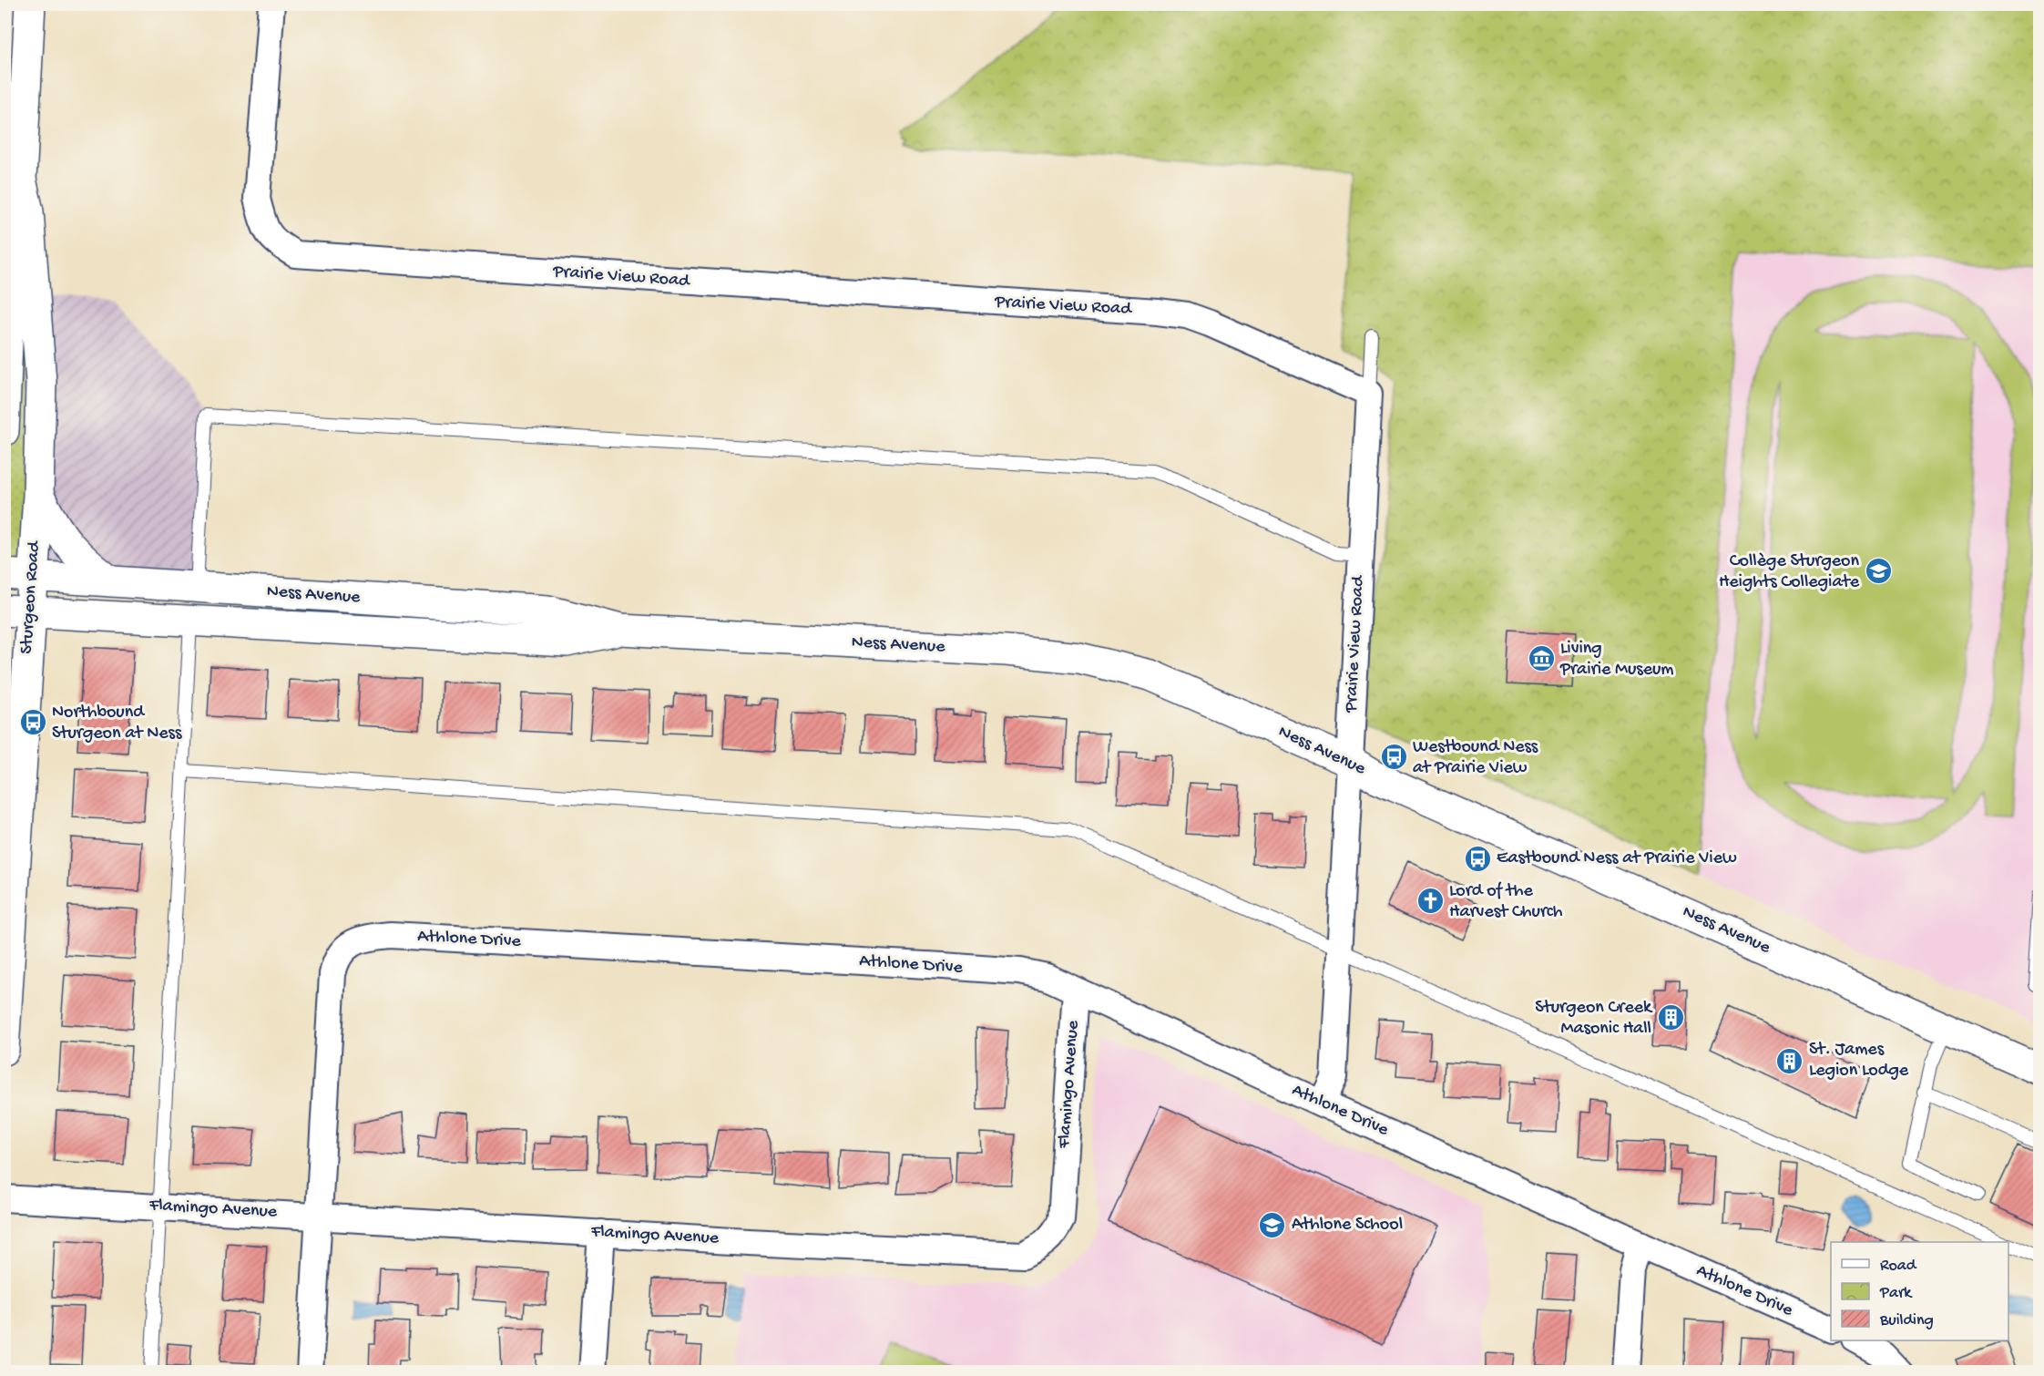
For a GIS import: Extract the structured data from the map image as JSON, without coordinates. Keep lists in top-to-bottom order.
{
  "streets": {
    "main road": ["Ness Avenue", "Sturgeon Road"],
    "street": ["Prairie View Road", "Athlone Drive", "Flamingo Avenue"]
  },
  "crossings": [
    ["Prairie View Road", "Ness Avenue"],
    ["Prairie View Road", "Athlone Drive"],
    ["Ness Avenue", "Sturgeon Road"],
    ["Athlone Drive", "Flamingo Avenue"]
  ],
  "places": {
    "school or university": ["Collège Sturgeon Heights Collegiate", "Athlone School"],
    "museum": ["Living Prairie Museum"],
    "bus stop": ["Northbound Sturgeon at Ness", "Westbound Ness at Prairie View", "Eastbound Ness at Prairie View"],
    "church": ["Lord of the Harvest Church"],
    "building": ["Sturgeon Creek Masonic Hall", "St. James Legion Lodge"]
  },
  "legend": ["Road", "Park", "Building"]
}
